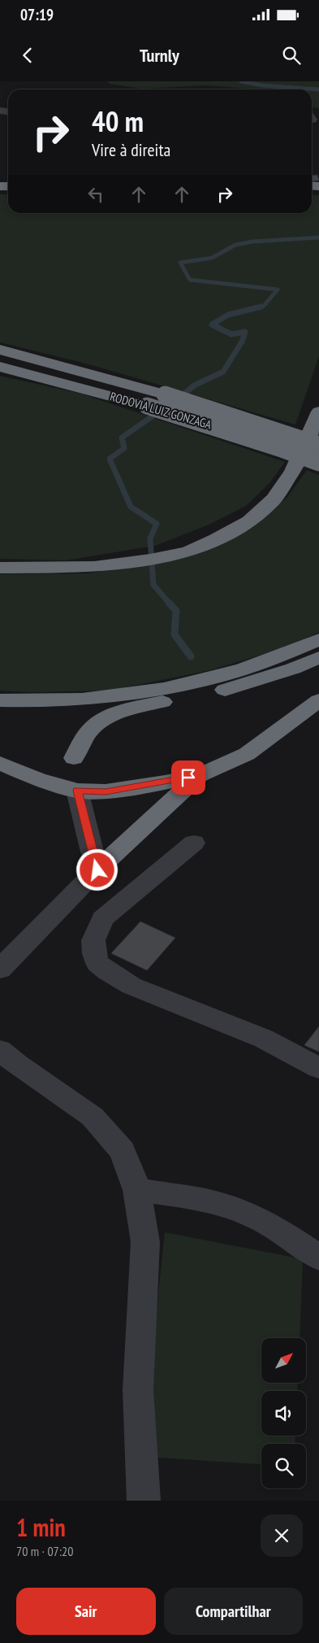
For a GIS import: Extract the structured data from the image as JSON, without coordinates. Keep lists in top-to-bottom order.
{
  "streets": {
    "highway": ["RODOVIA LUIZ GONZAGA"]
  },
  "north": "top right",
  "page": {
    "status": "07:19",
    "header": "Turnly",
    "turn": ["40 m", "Vire à direita"],
    "heading": ["1 min", "70 m · 07:20"],
    "buttons": ["Sair", "Compartilhar"]
  }
}
